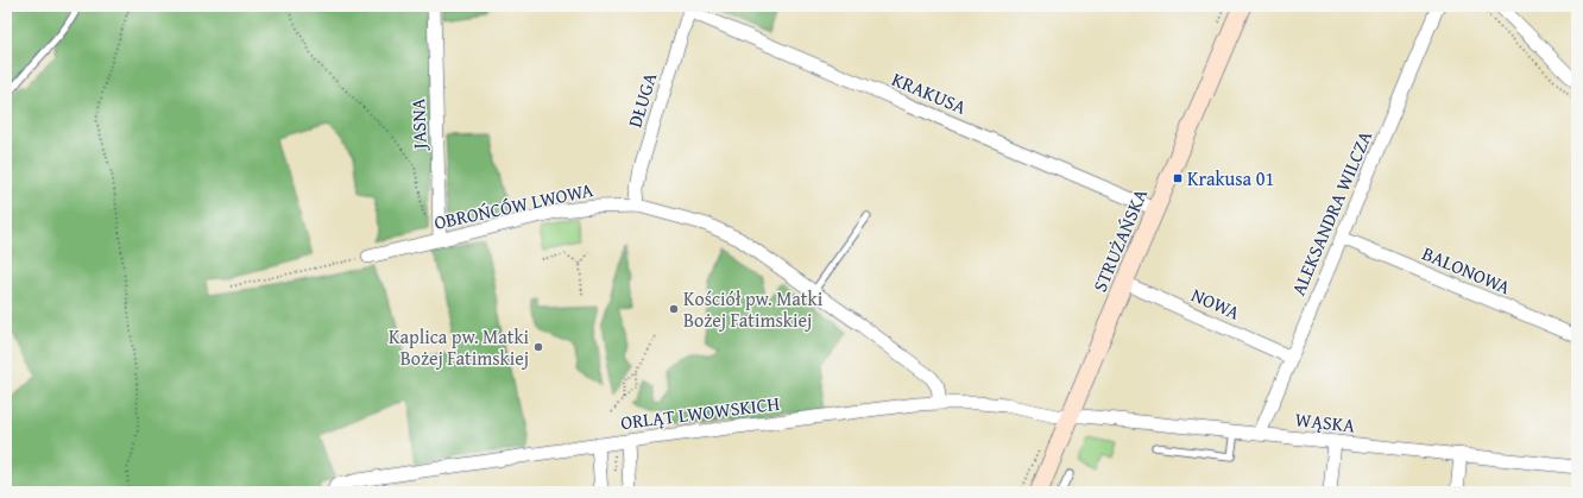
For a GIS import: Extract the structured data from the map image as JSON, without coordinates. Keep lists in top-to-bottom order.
{
  "streets": {
    "main road": ["STRUŻAŃSKA"],
    "street": [
      "KRAKUSA",
      "DŁUGA",
      "JASNA",
      "OBROŃCÓW LWOWA",
      "ALEKSANDRA WILCZA",
      "BALONOWA",
      "NOWA",
      "ORLĄT LWOWSKICH",
      "WĄSKA"
    ]
  },
  "crossings": [
    ["KRAKUSA", "DŁUGA"],
    ["KRAKUSA", "STRUŻAŃSKA"],
    ["DŁUGA", "OBROŃCÓW LWOWA"],
    ["JASNA", "OBROŃCÓW LWOWA"],
    ["OBROŃCÓW LWOWA", "ORLĄT LWOWSKICH"],
    ["ALEKSANDRA WILCZA", "BALONOWA"],
    ["ALEKSANDRA WILCZA", "NOWA"],
    ["ALEKSANDRA WILCZA", "WĄSKA"],
    ["STRUŻAŃSKA", "NOWA"],
    ["STRUŻAŃSKA", "ORLĄT LWOWSKICH"],
    ["STRUŻAŃSKA", "WĄSKA"],
    ["ORLĄT LWOWSKICH", "WĄSKA"]
  ],
  "places": {
    "transit": ["Krakusa 01"],
    "other": ["Kościół pw. Matki Bożej Fatimskiej", "Kaplica pw. Matki Bożej Fatimskiej"]
  }
}
